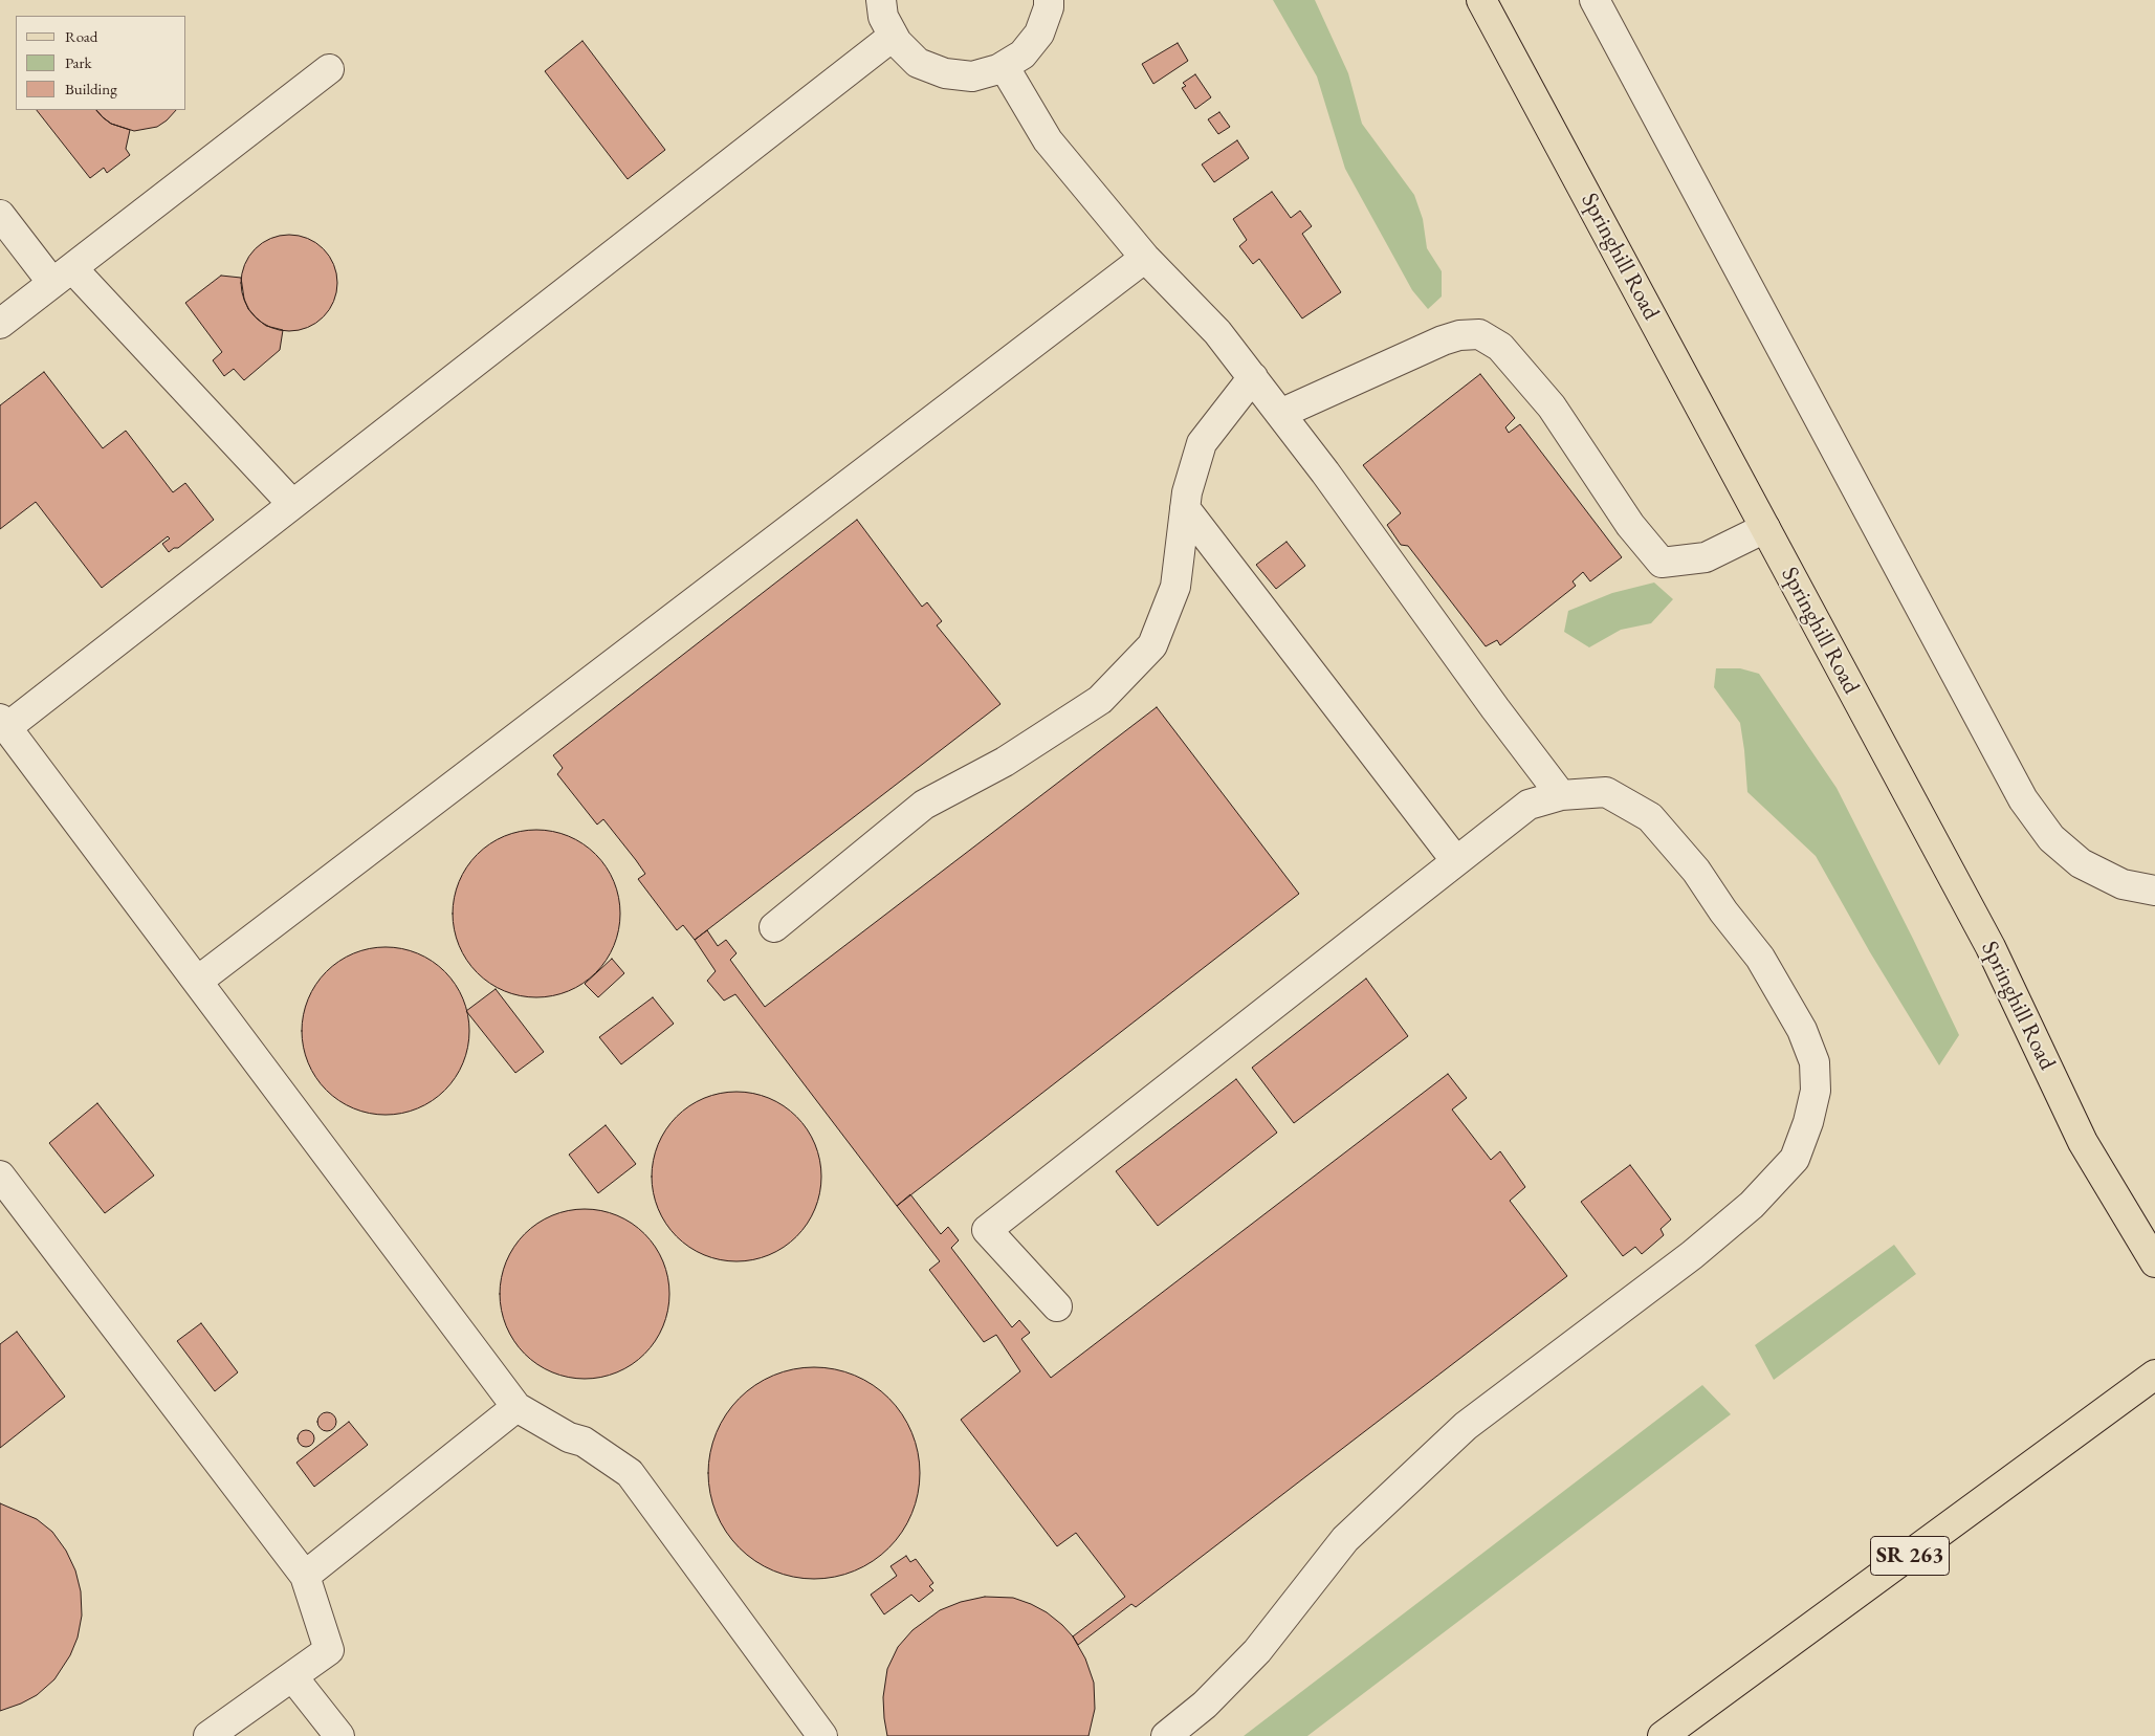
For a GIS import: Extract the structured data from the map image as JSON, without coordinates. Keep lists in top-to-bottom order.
{
  "streets": {
    "main road": ["Springhill Road", "SR 263"]
  },
  "legend": ["Road", "Park", "Building"]
}
